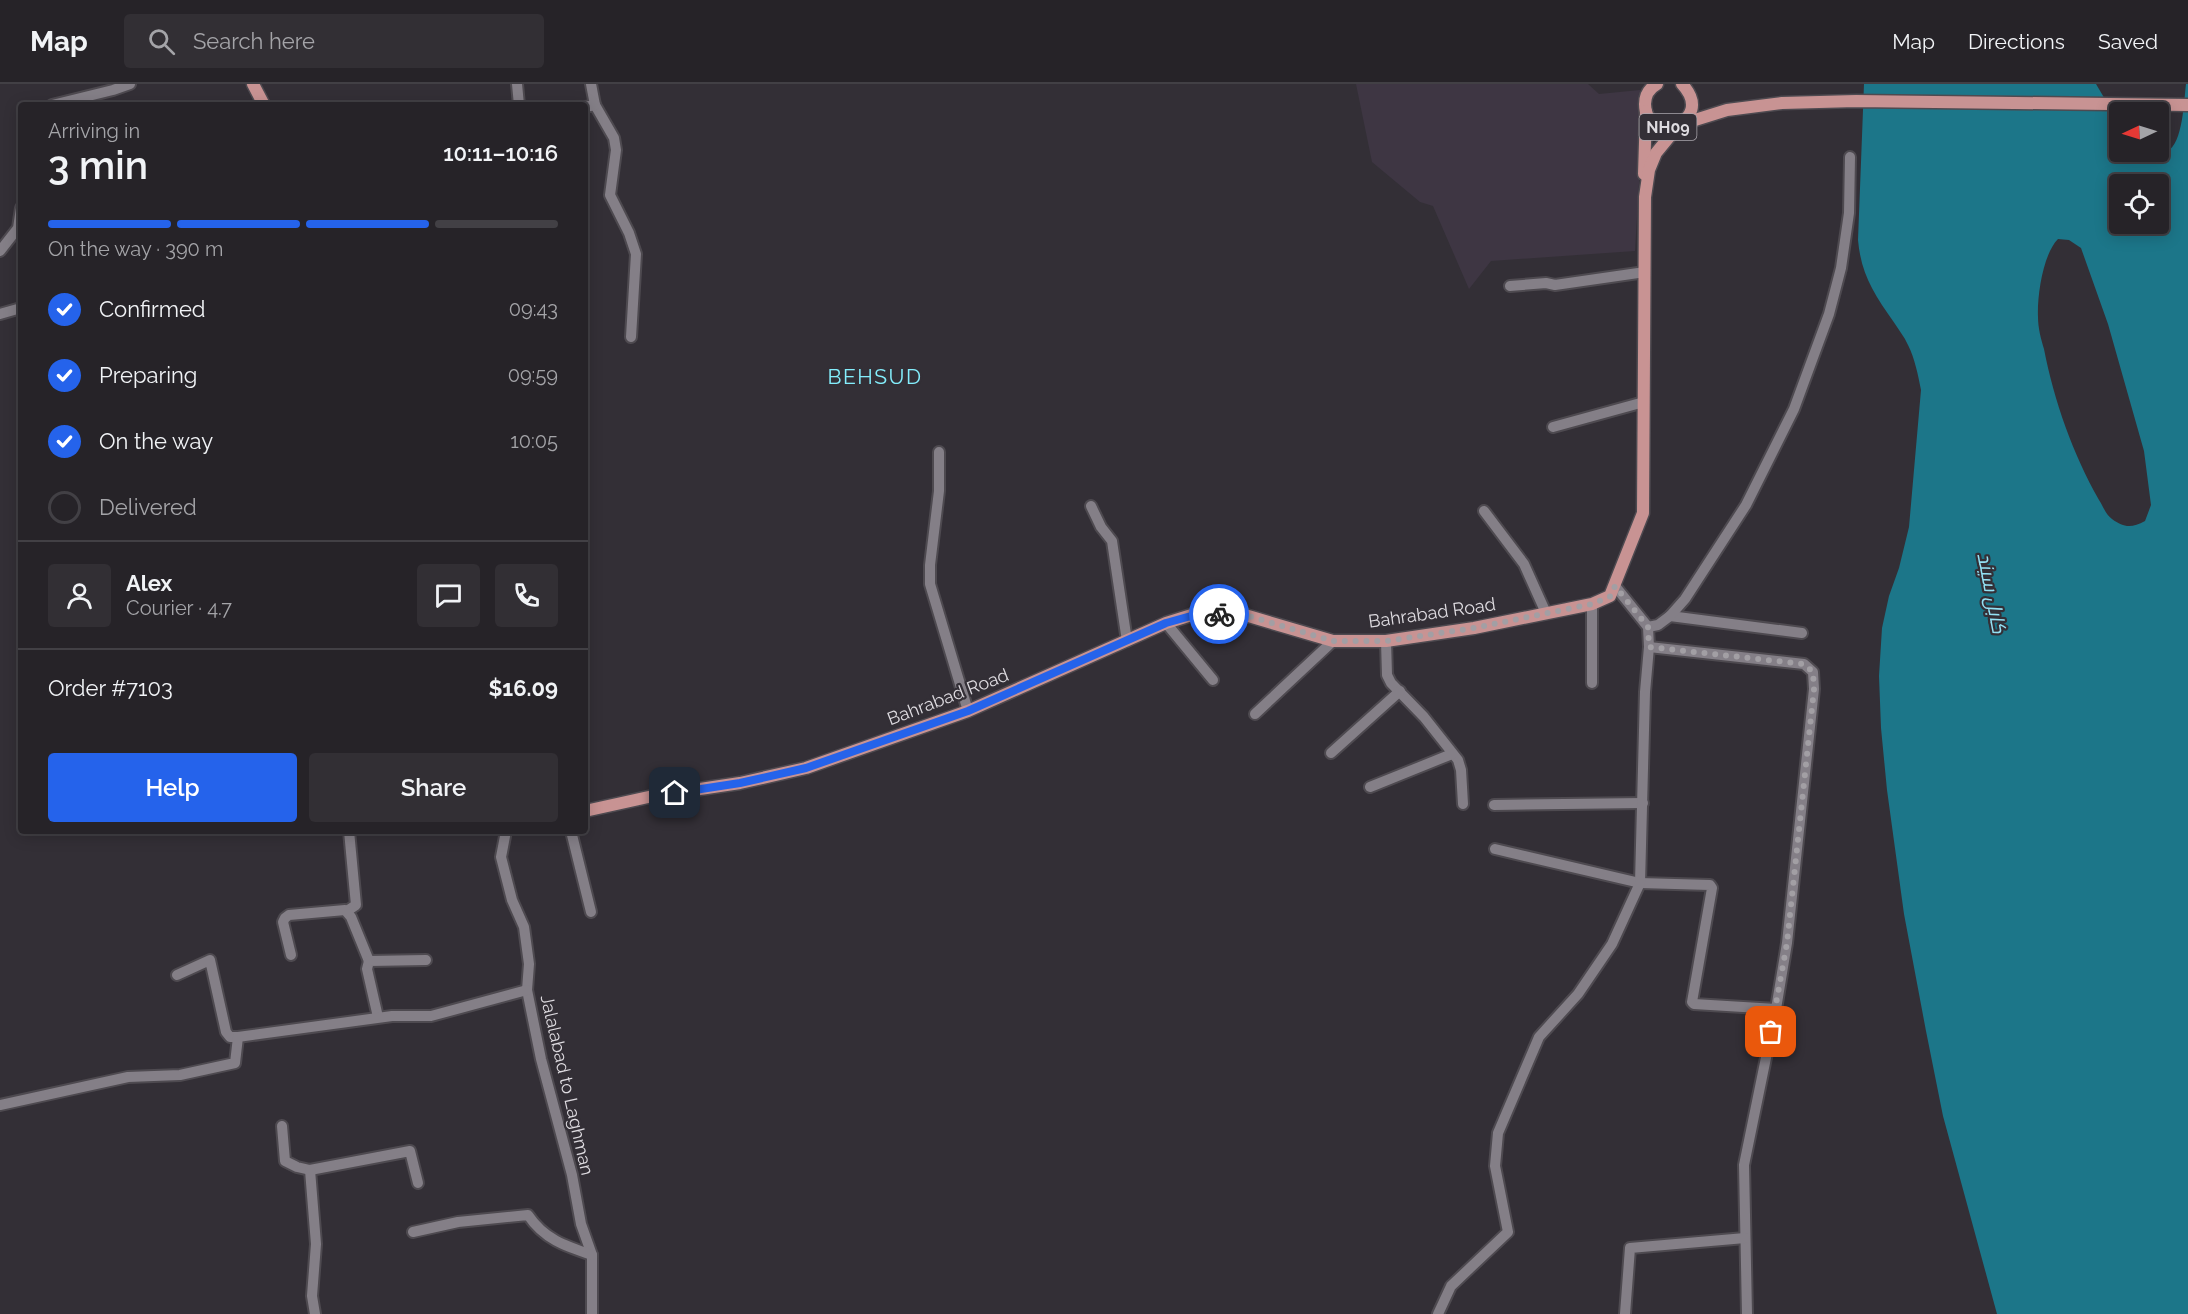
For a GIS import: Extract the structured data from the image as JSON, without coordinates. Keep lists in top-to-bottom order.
{
  "streets": {
    "main road": ["NH09", "Bahrabad Road"],
    "street": ["Jalalabad to Laghman"]
  },
  "districts": ["BEHSUD"],
  "water": ["کابل سيند"],
  "north": "left",
  "page": {
    "header": "Map",
    "search": "Search here",
    "nav": ["Map", "Directions", "Saved"],
    "heading": ["3 min", "Arriving in", "10:11–10:16"],
    "panel": [
      "Alex",
      "Courier · 4.7",
      "Order #7103",
      "$16.09"
    ],
    "bar": "On the way · 390 m",
    "list": [
      ["Confirmed", "09:43"],
      ["Preparing", "09:59"],
      ["On the way", "10:05"],
      "Delivered"
    ],
    "buttons": ["Help", "Share"]
  }
}
